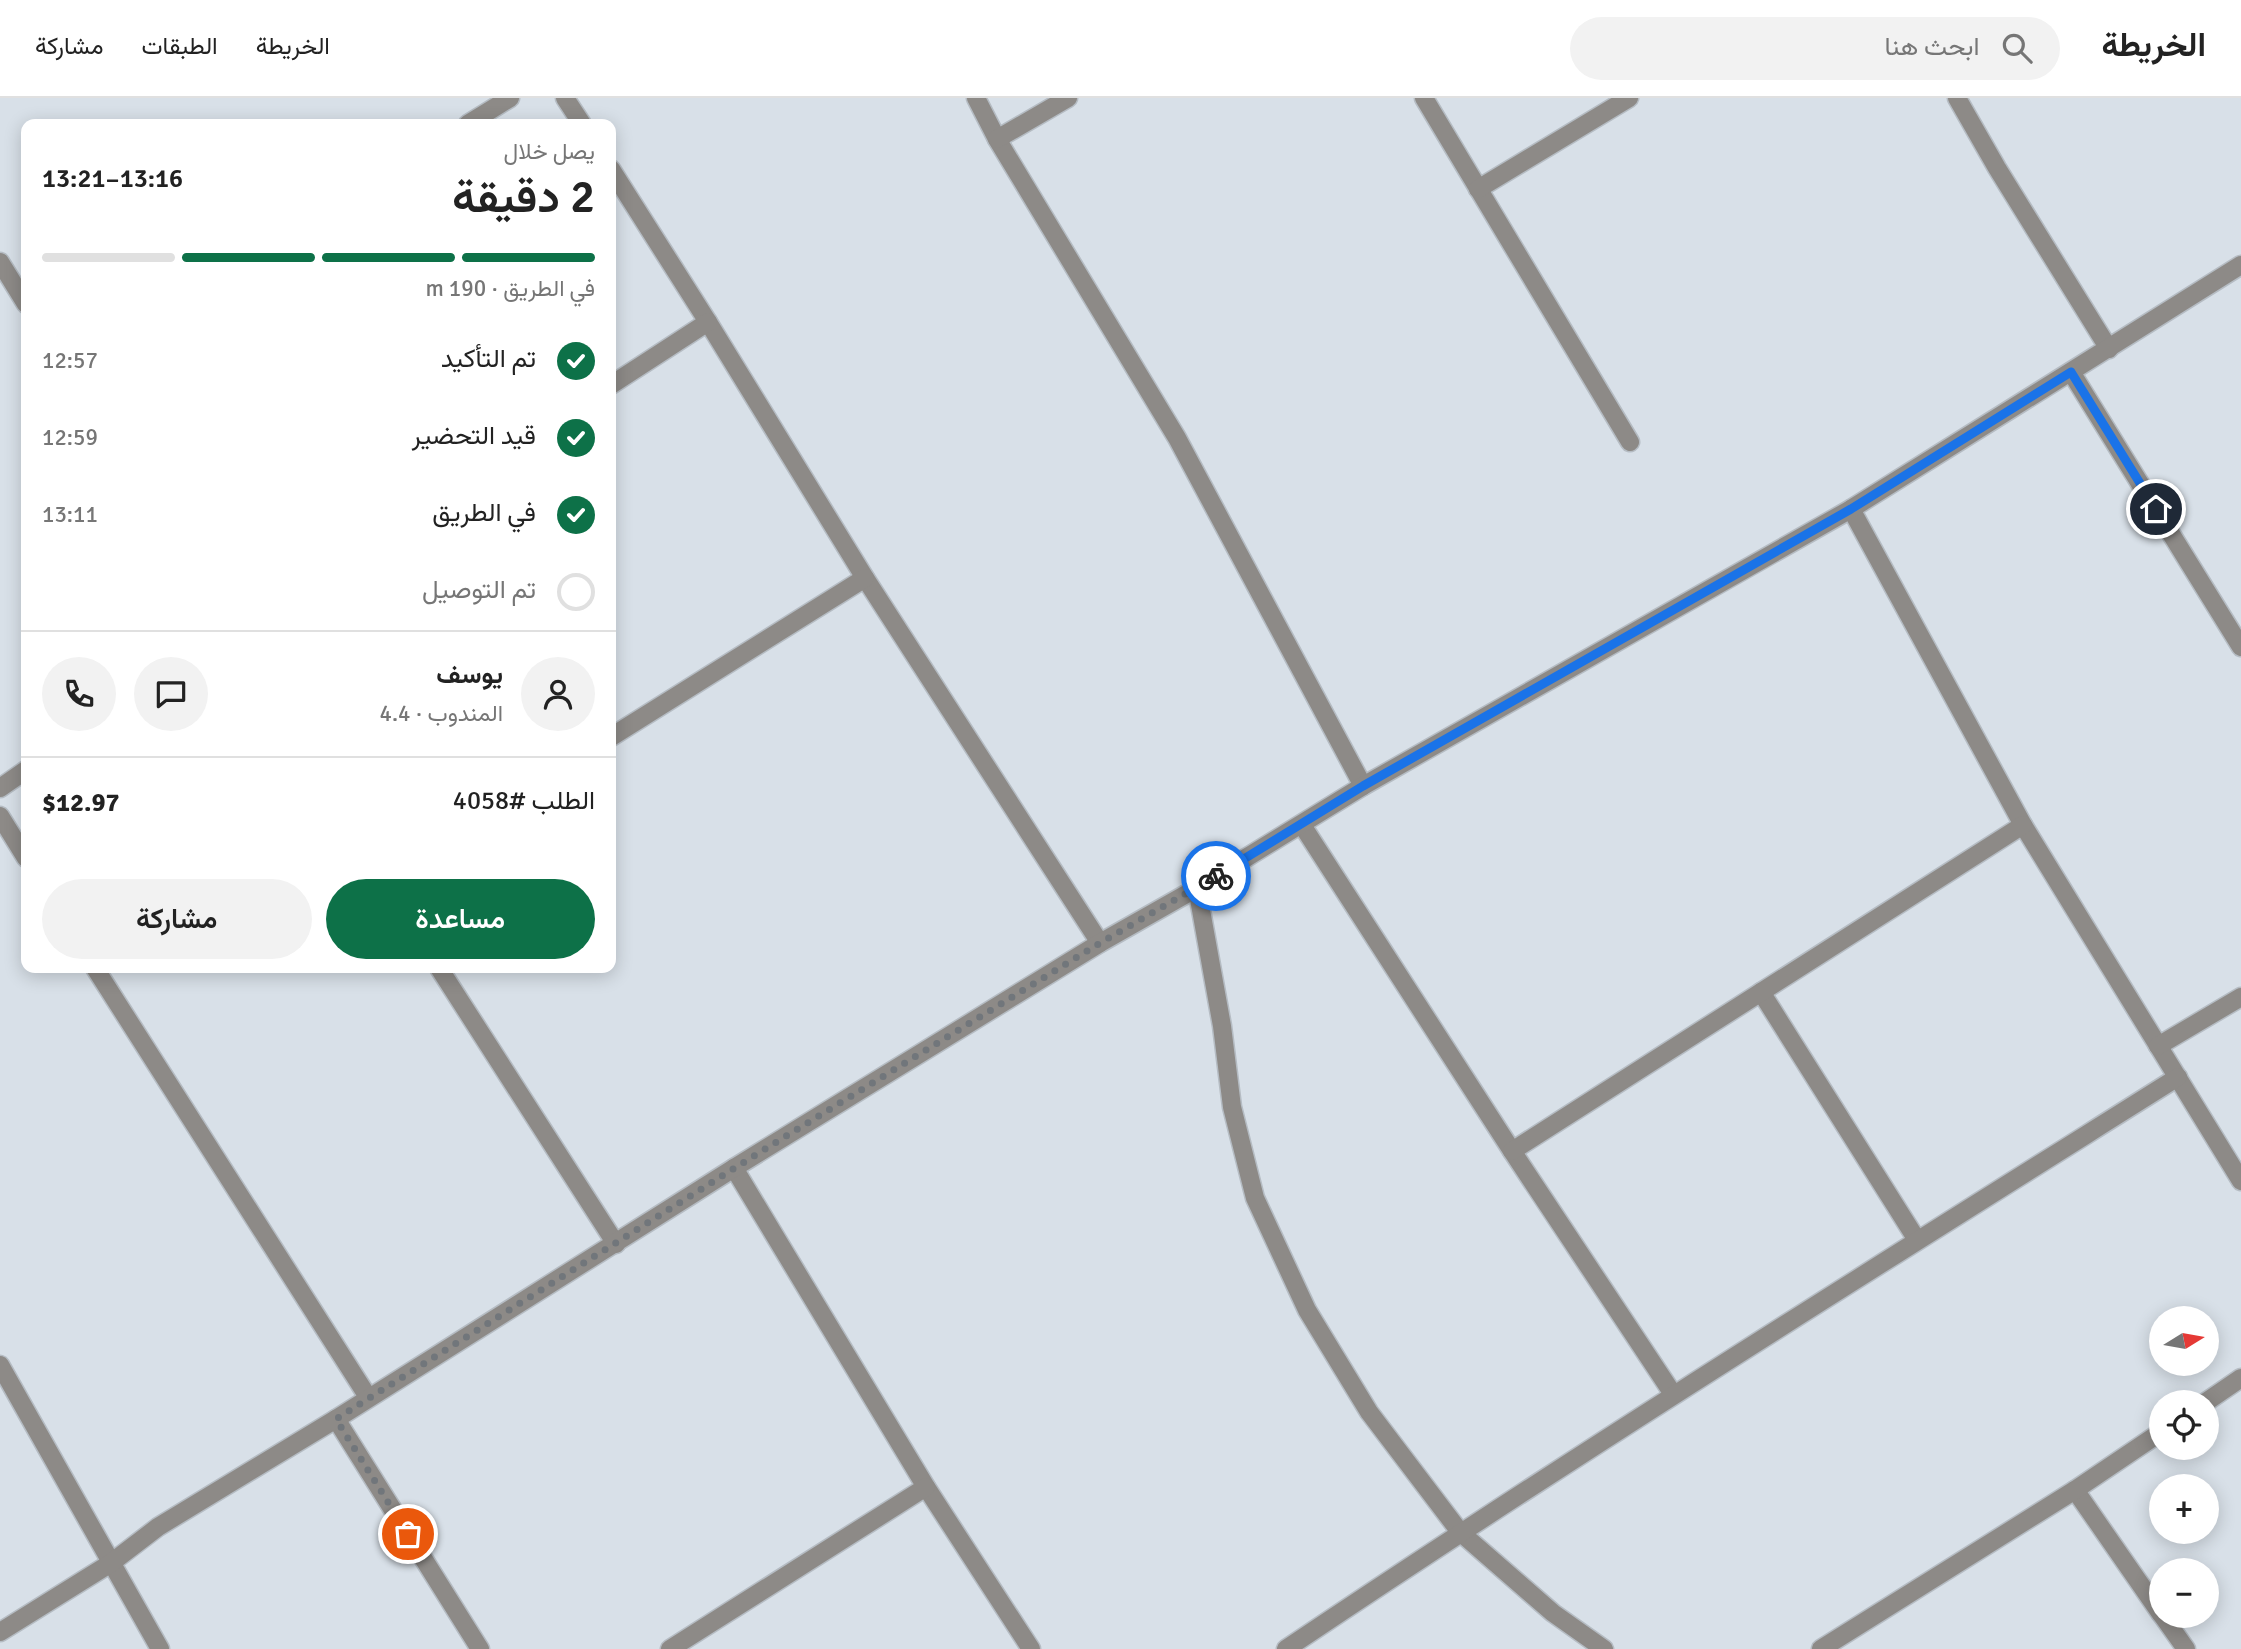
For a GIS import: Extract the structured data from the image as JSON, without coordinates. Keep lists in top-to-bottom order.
{
  "north": "right",
  "page": {
    "header": "الخريطة",
    "search": "ابحث هنا",
    "nav": ["الخريطة", "الطبقات", "مشاركة"],
    "heading": ["2 دقيقة", "يصل خلال", "13:16–13:21"],
    "panel": [
      "يوسف",
      "المندوب · 4.4",
      "الطلب #4058",
      "$12.97"
    ],
    "bar": "في الطريق · 190 m",
    "list": [
      ["تم التأكيد", "12:57"],
      ["قيد التحضير", "12:59"],
      ["في الطريق", "13:11"],
      "تم التوصيل"
    ],
    "buttons": ["مساعدة", "مشاركة"],
    "map_buttons": ["+", "−"]
  }
}
